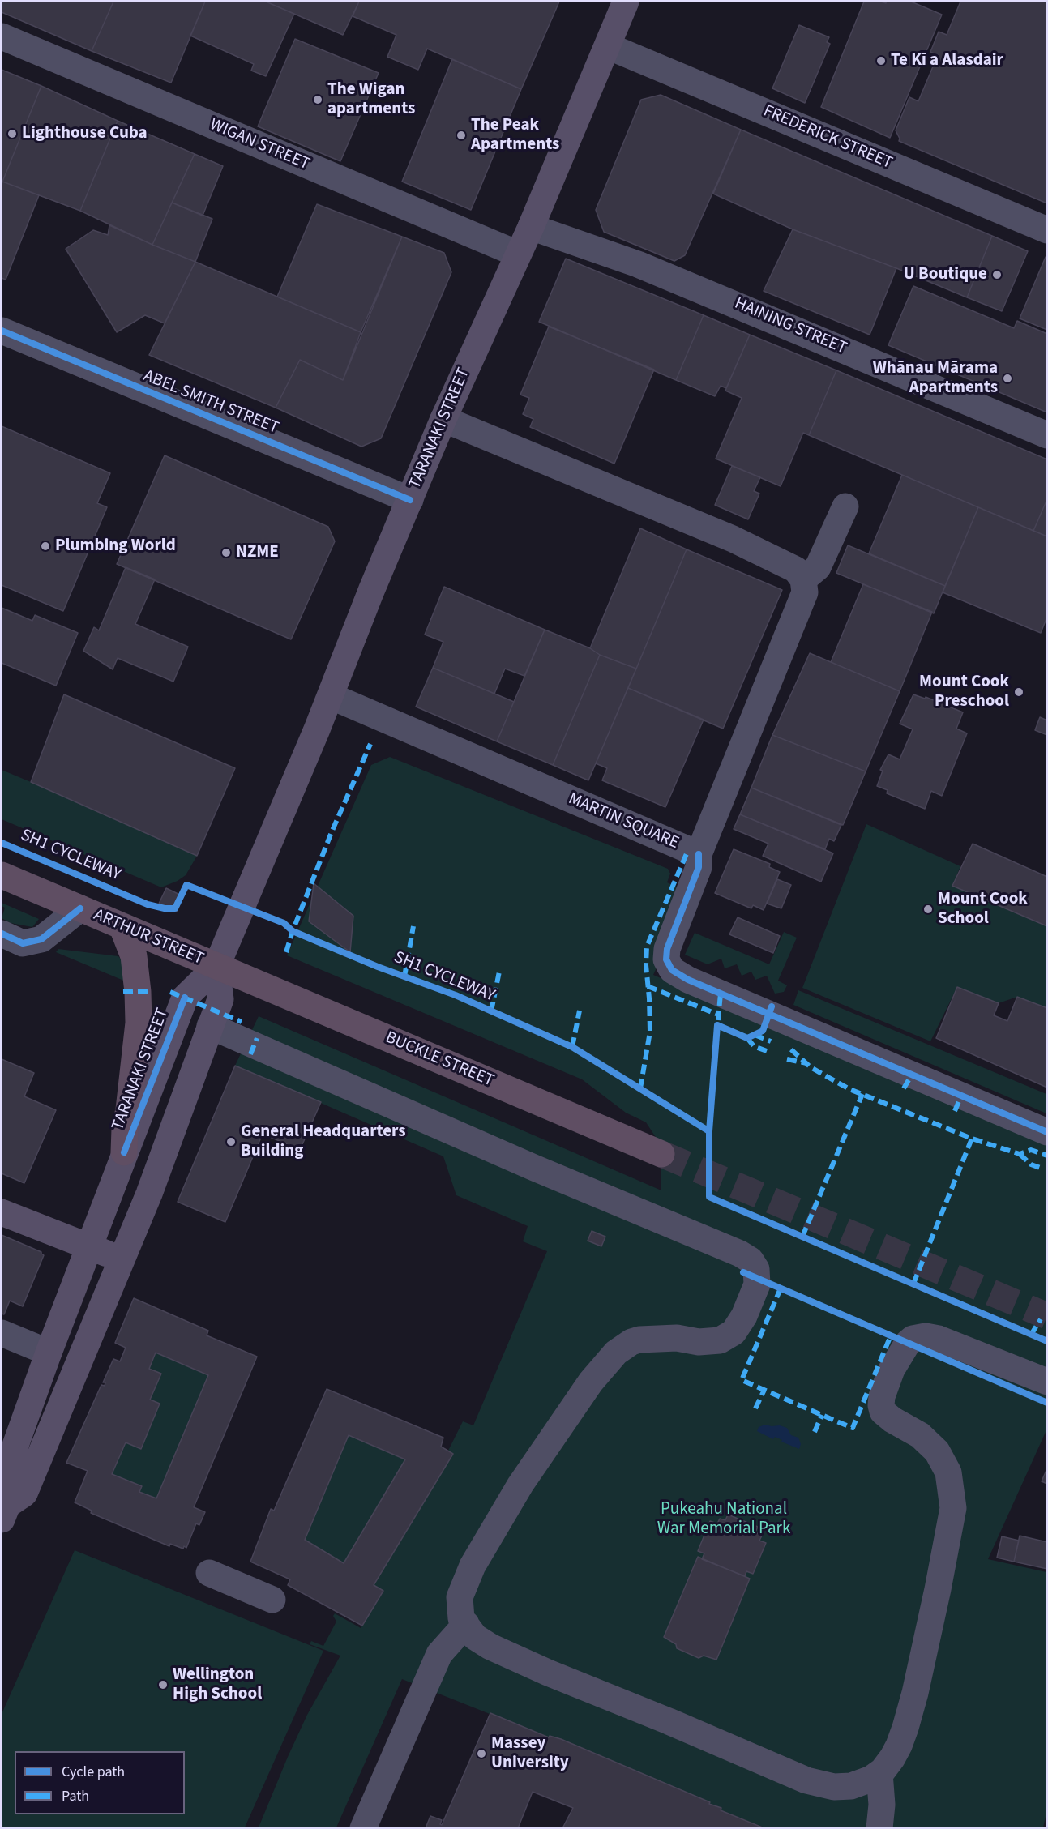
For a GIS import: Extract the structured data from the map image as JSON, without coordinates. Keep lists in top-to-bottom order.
{
  "streets": {
    "highway": ["ARTHUR STREET", "BUCKLE STREET"],
    "main road": ["TARANAKI STREET"],
    "street": [
      "FREDERICK STREET",
      "WIGAN STREET",
      "HAINING STREET",
      "ABEL SMITH STREET",
      "MARTIN SQUARE"
    ],
    "cycle path": ["SH1 CYCLEWAY"]
  },
  "crossings": [
    ["FREDERICK STREET", "TARANAKI STREET"],
    ["WIGAN STREET", "TARANAKI STREET"],
    ["HAINING STREET", "TARANAKI STREET"],
    ["ABEL SMITH STREET", "TARANAKI STREET"],
    ["TARANAKI STREET", "MARTIN SQUARE"],
    ["TARANAKI STREET", "ARTHUR STREET"],
    ["TARANAKI STREET", "BUCKLE STREET"],
    ["ARTHUR STREET", "BUCKLE STREET"]
  ],
  "parks": ["Pukeahu National War Memorial Park"],
  "places": [
    "Te Kī a Alasdair",
    "The Wigan apartments",
    "Lighthouse Cuba",
    "The Peak Apartments",
    "U Boutique",
    "Whānau Mārama Apartments",
    "Plumbing World",
    "NZME",
    "Mount Cook Preschool",
    "Mount Cook School",
    "General Headquarters Building",
    "Wellington High School",
    "Massey University"
  ],
  "legend": ["Cycle path", "Path"]
}
